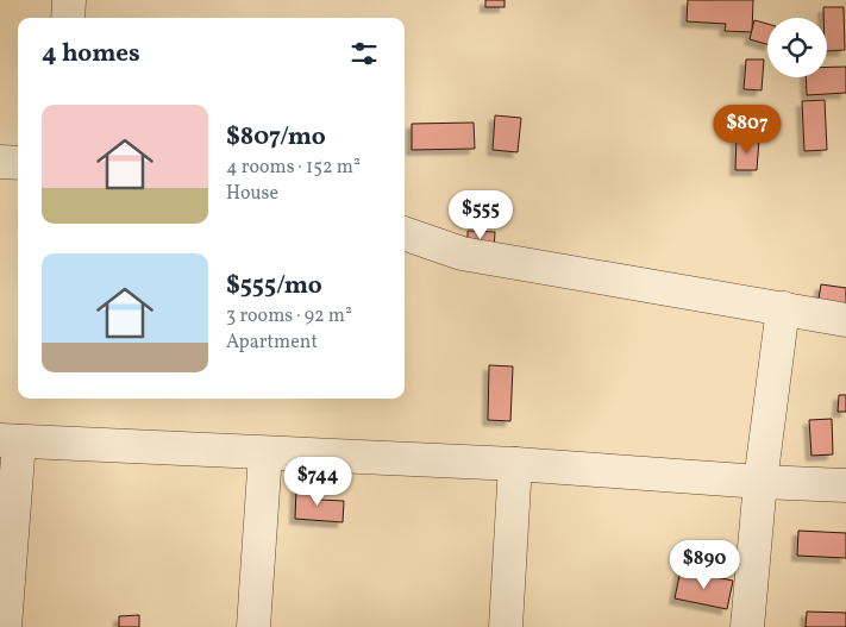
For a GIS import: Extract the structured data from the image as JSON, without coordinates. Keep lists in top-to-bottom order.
{
  "page": {
    "heading": "4 homes",
    "list": [
      {
        "name": "$807/mo",
        "note": "4 rooms · 152 m² · House"
      },
      {
        "name": "$555/mo",
        "note": "3 rooms · 92 m² · Apartment"
      }
    ],
    "price": [
      "$807",
      "$555",
      "$744",
      "$890"
    ]
  }
}
